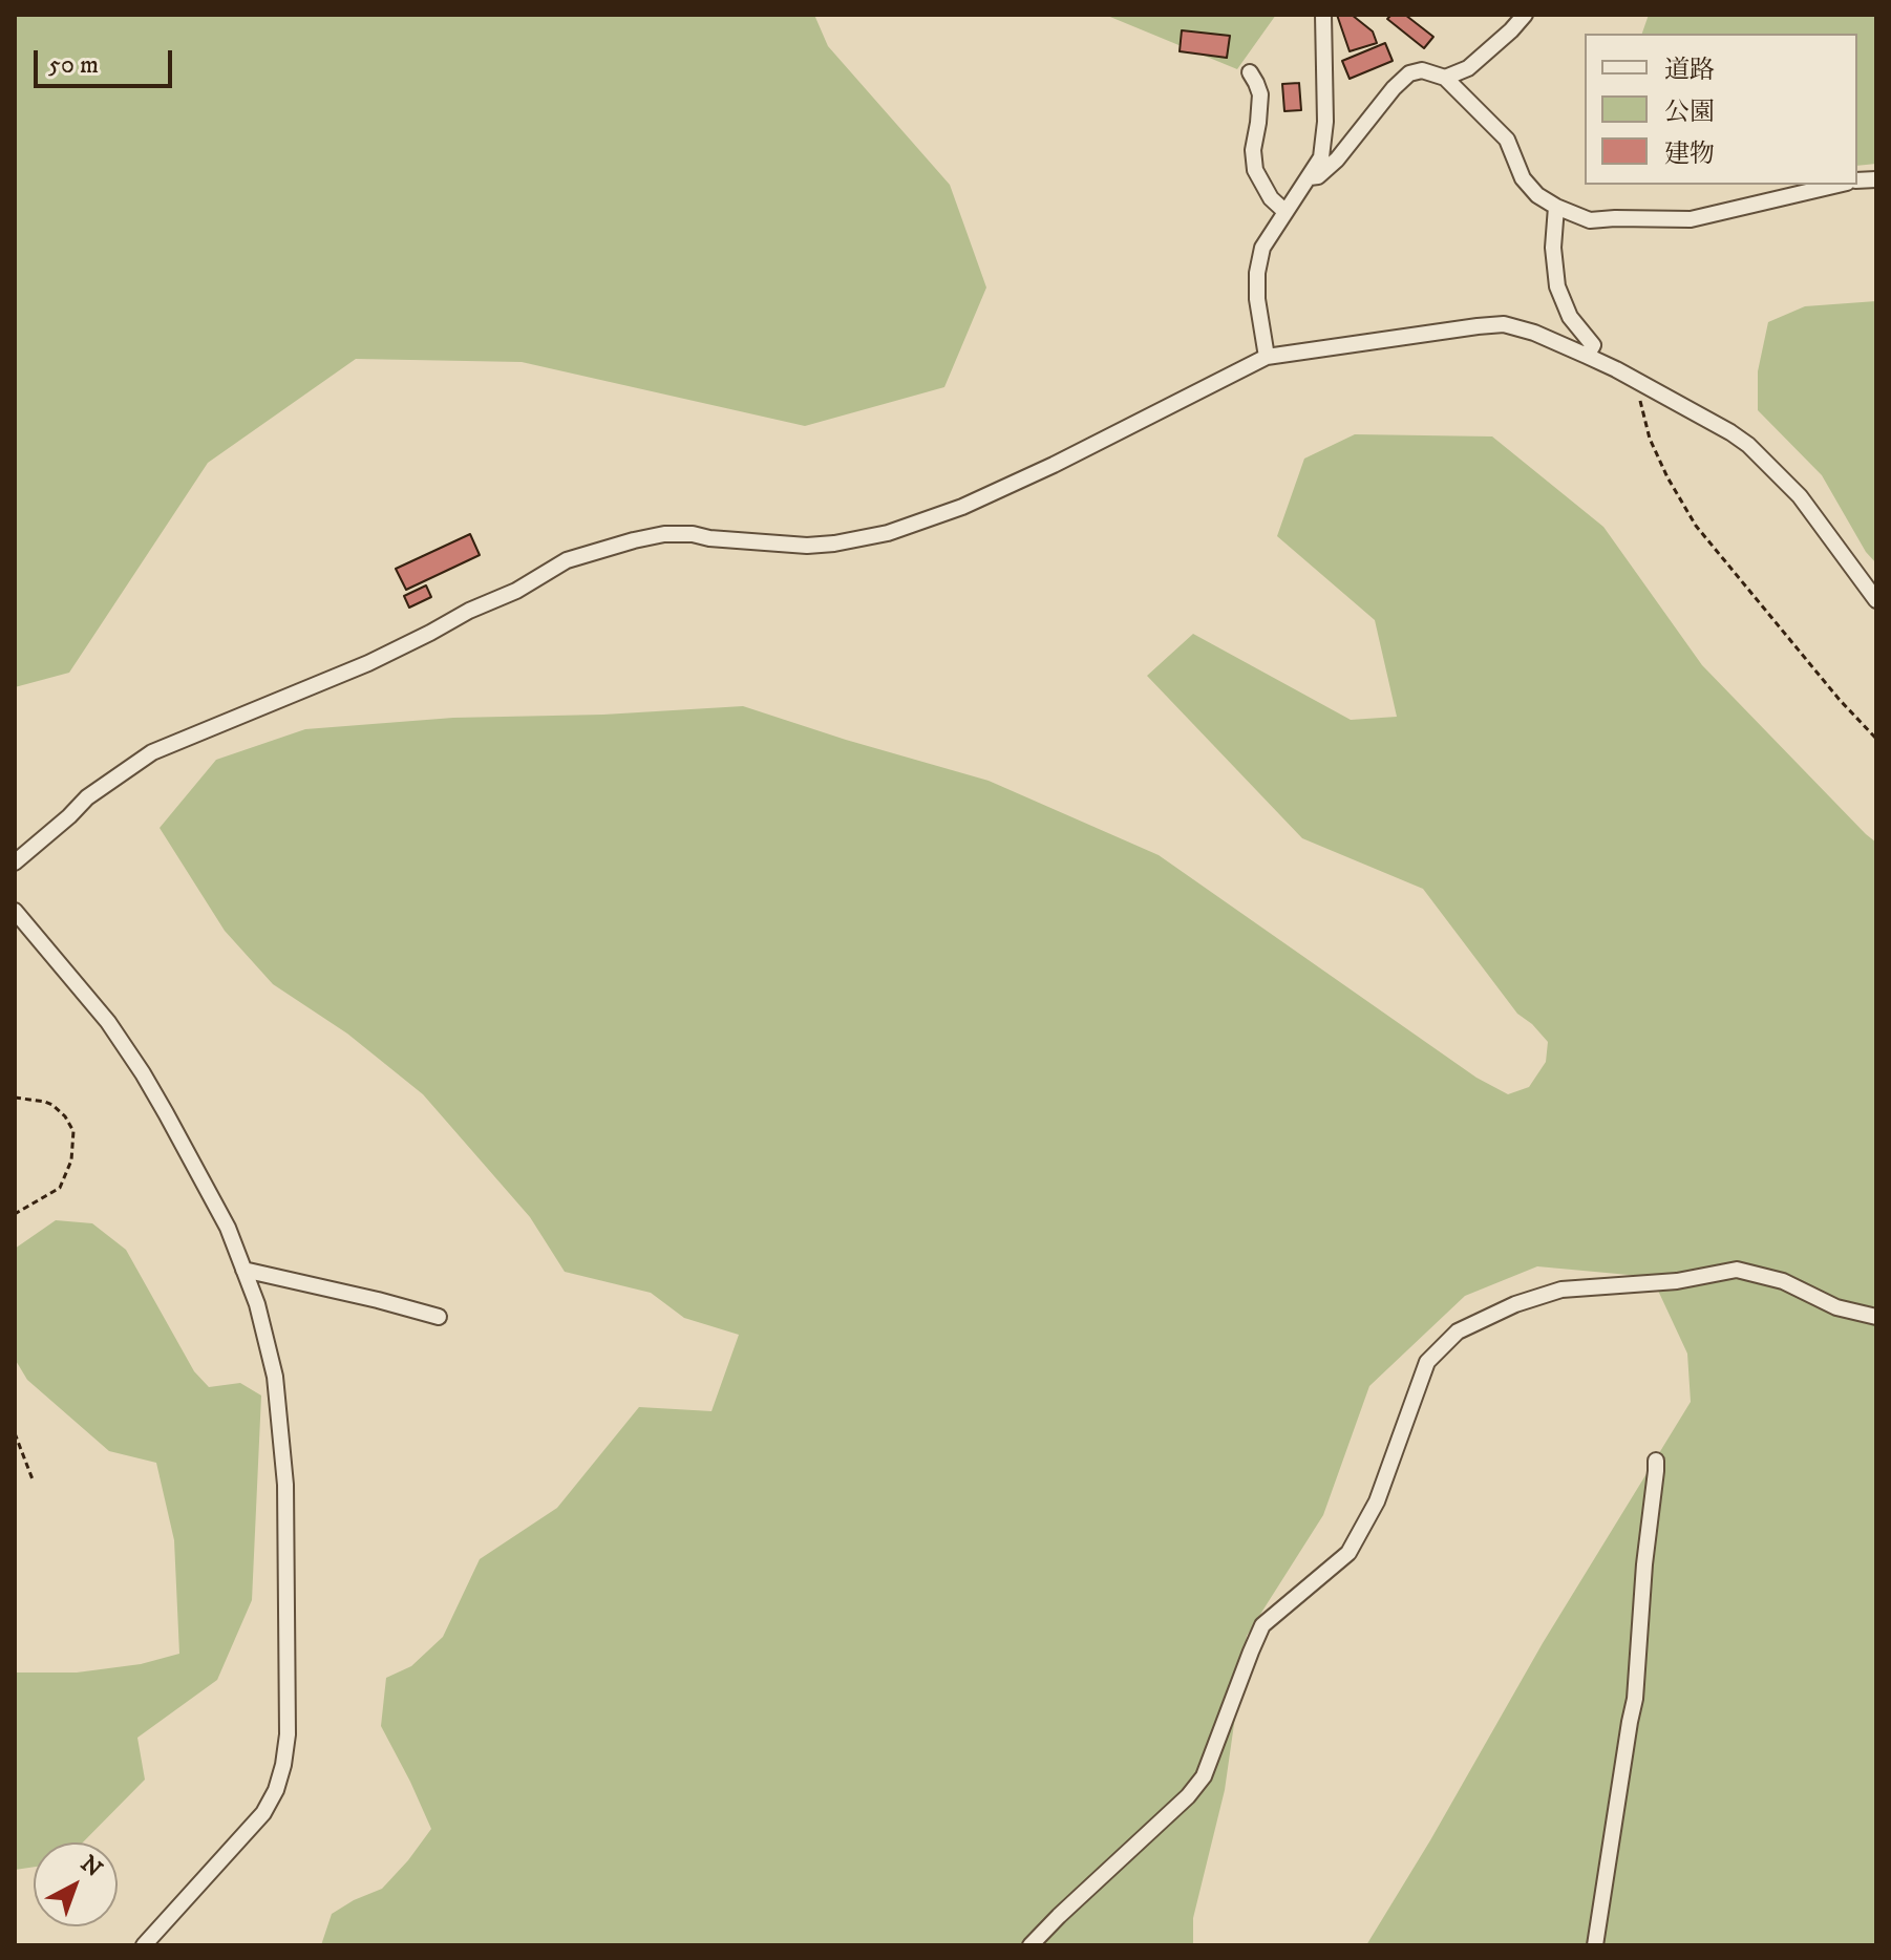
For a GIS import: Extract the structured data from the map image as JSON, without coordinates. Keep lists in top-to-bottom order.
{
  "legend": ["道路", "公園", "建物"],
  "scale_bar": "50 m",
  "north": "top right"
}
